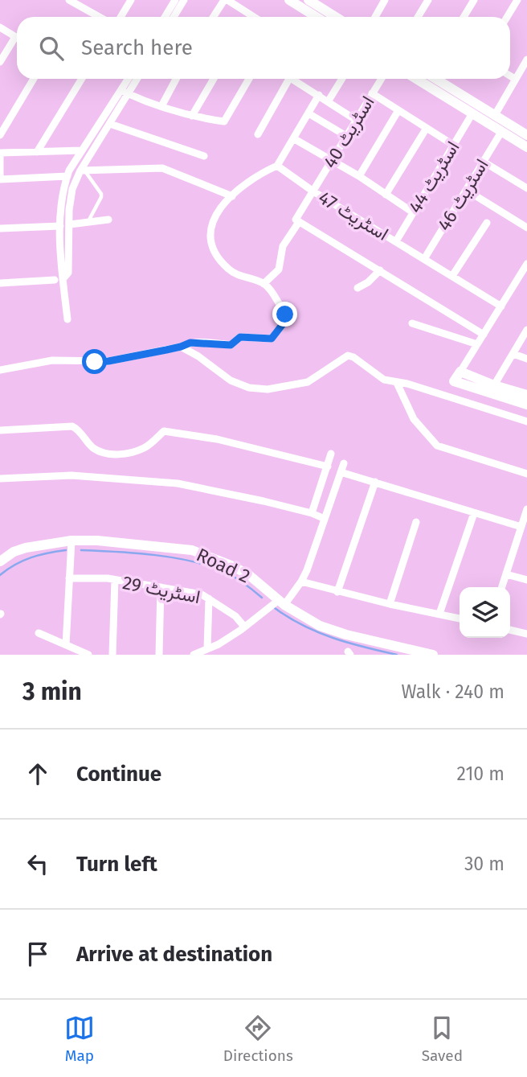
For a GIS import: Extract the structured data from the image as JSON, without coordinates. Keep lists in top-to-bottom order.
{
  "streets": {
    "street": [
      "اسٹریٹ 40",
      "اسٹریٹ 44",
      "اسٹریٹ 46",
      "اسٹریٹ 47",
      "Road 2",
      "اسٹریٹ 29"
    ]
  },
  "crossings": [
    ["اسٹریٹ 40", "اسٹریٹ 47"],
    ["اسٹریٹ 44", "اسٹریٹ 47"],
    ["اسٹریٹ 46", "اسٹریٹ 47"]
  ],
  "page": {
    "search": "Search here",
    "heading": ["3 min", "Walk · 240 m"],
    "list": [
      ["Continue", "210 m"],
      ["Turn left", "30 m"],
      "Arrive at destination"
    ],
    "nav": ["Map", "Directions", "Saved"]
  }
}
